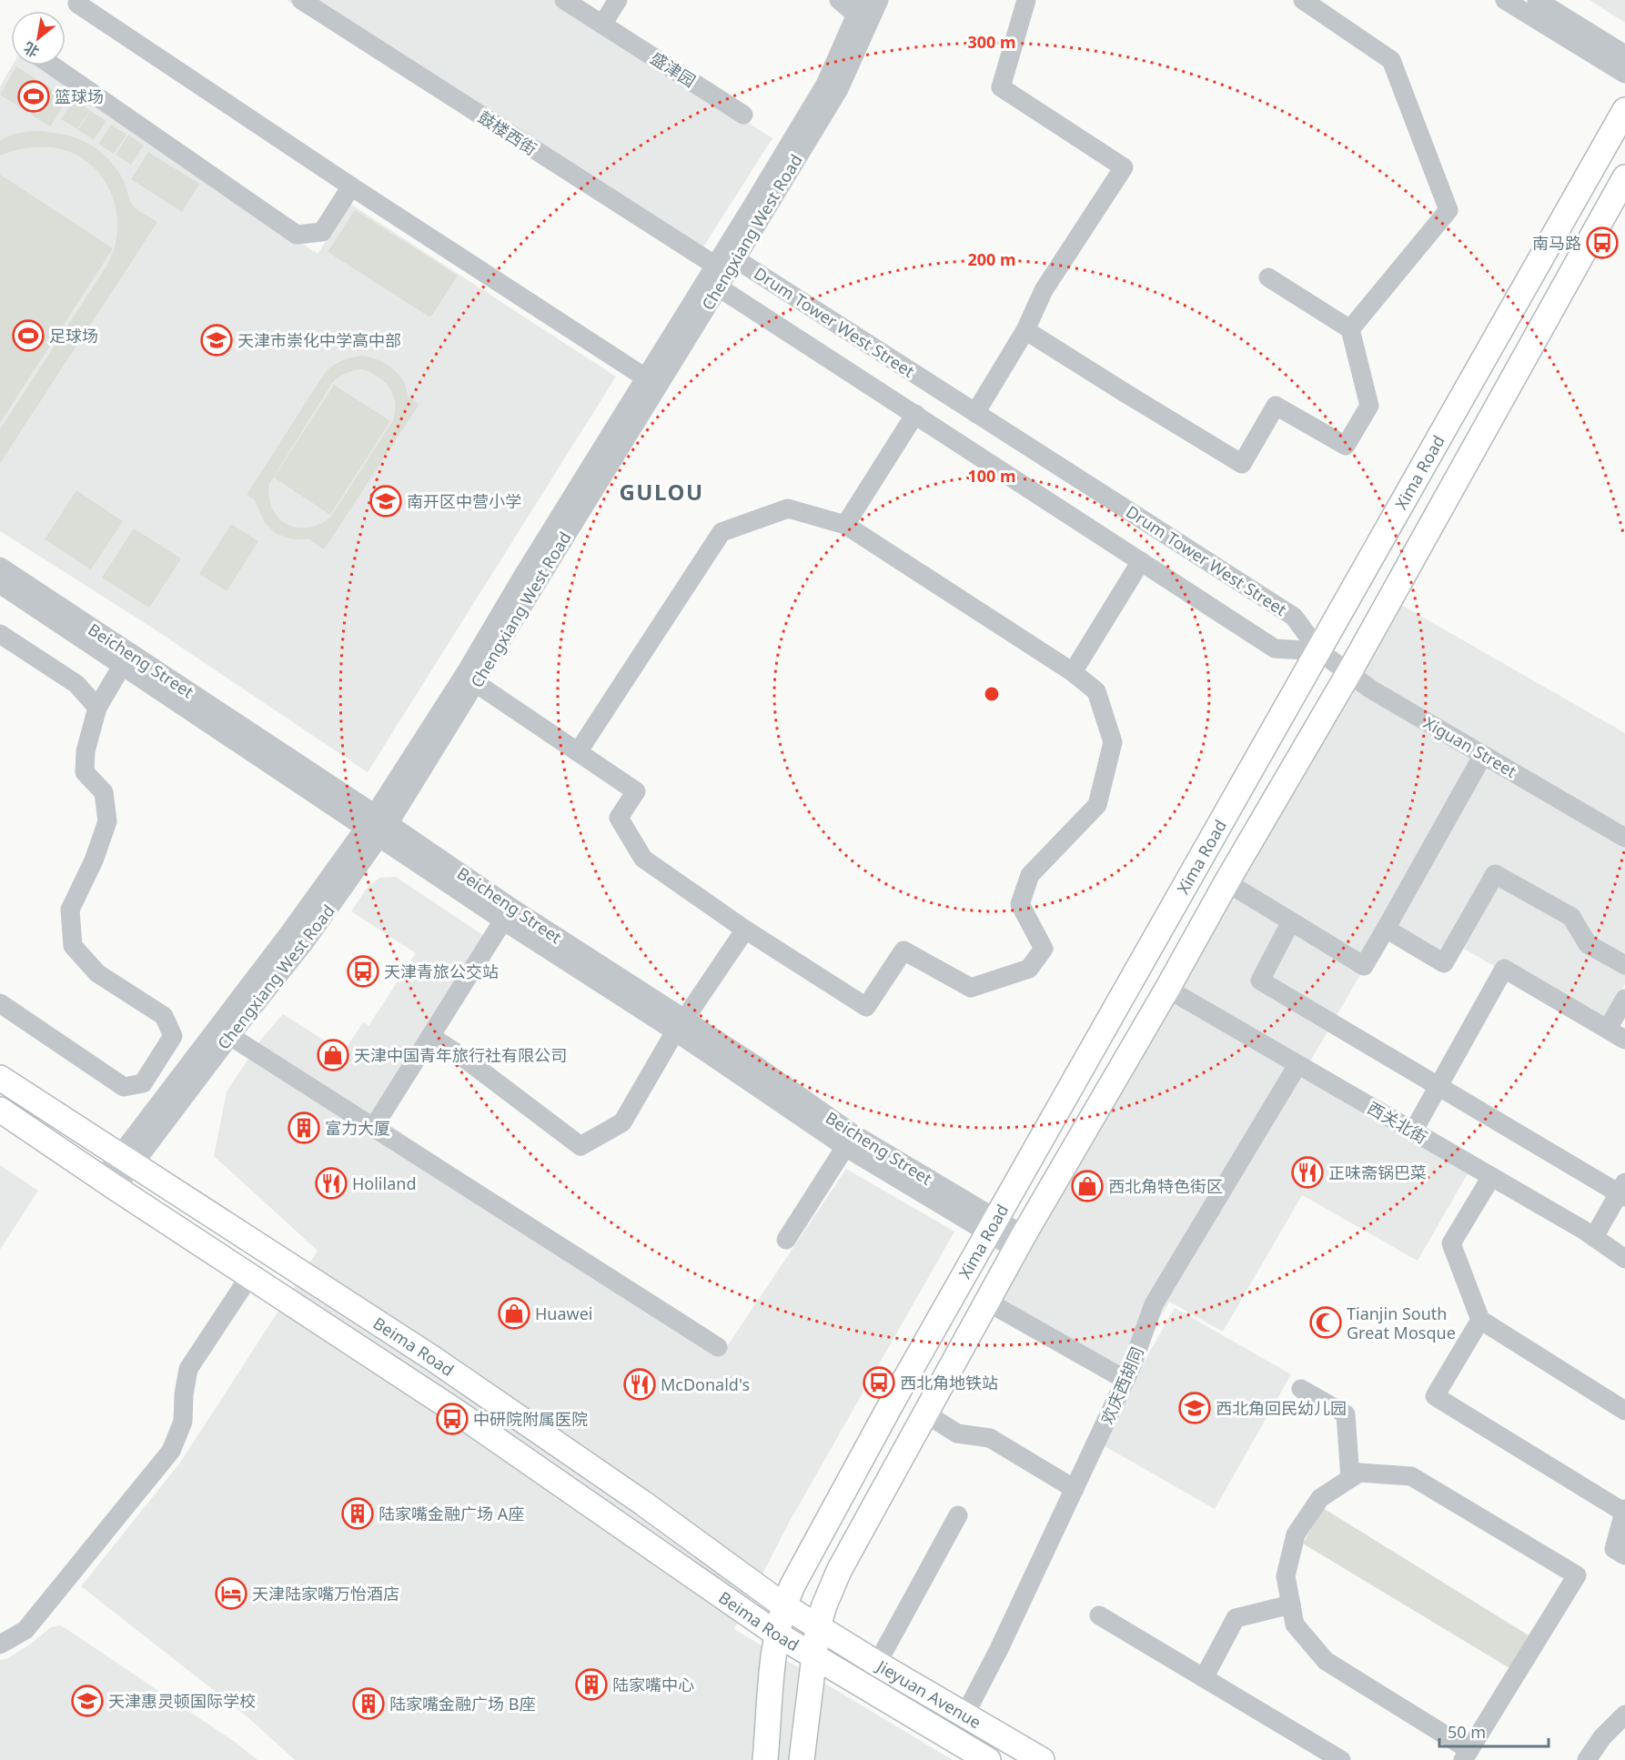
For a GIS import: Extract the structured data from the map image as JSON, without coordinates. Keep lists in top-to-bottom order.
{
  "streets": {
    "main road": ["Xima Road", "Beima Road", "Jieyuan Avenue"],
    "street": [
      "盛津园",
      "鼓楼西街",
      "Chengxiang West Road",
      "Drum Tower West Street",
      "Beicheng Street",
      "Xiguan Street",
      "西关北街",
      "欢庆西胡同"
    ]
  },
  "crossings": [
    ["鼓楼西街", "Chengxiang West Road"],
    ["鼓楼西街", "Drum Tower West Street"],
    ["Chengxiang West Road", "Drum Tower West Street"],
    ["Chengxiang West Road", "Beicheng Street"],
    ["Chengxiang West Road", "Beima Road"],
    ["Drum Tower West Street", "Xima Road"],
    ["Drum Tower West Street", "Xiguan Street"],
    ["Xima Road", "Beicheng Street"],
    ["Xima Road", "Xiguan Street"],
    ["Xima Road", "西关北街"],
    ["Xima Road", "Beima Road"],
    ["Xima Road", "Jieyuan Avenue"],
    ["西关北街", "欢庆西胡同"],
    ["Beima Road", "Jieyuan Avenue"],
    ["欢庆西胡同", "Jieyuan Avenue"]
  ],
  "districts": ["GULOU"],
  "places": {
    "sports": ["篮球场", "足球场"],
    "bus stop": [
      "南马路",
      "天津青旅公交站",
      "西北角地铁站",
      "中研院附属医院"
    ],
    "school or university": [
      "天津市崇化中学高中部",
      "南开区中营小学",
      "西北角回民幼儿园",
      "天津惠灵顿国际学校"
    ],
    "shop": ["天津中国青年旅行社有限公司", "西北角特色街区", "Huawei"],
    "building": [
      "富力大厦",
      "陆家嘴金融广场 A座",
      "陆家嘴中心",
      "陆家嘴金融广场 B座"
    ],
    "restaurant": ["正味斋锅巴菜", "Holiland", "McDonald's"],
    "mosque": ["Tianjin South Great Mosque"],
    "hotel": ["天津陆家嘴万怡酒店"]
  },
  "scale_bar": "50 m",
  "north": "bottom left",
  "rings": ["300 m", "200 m", "100 m"]
}
